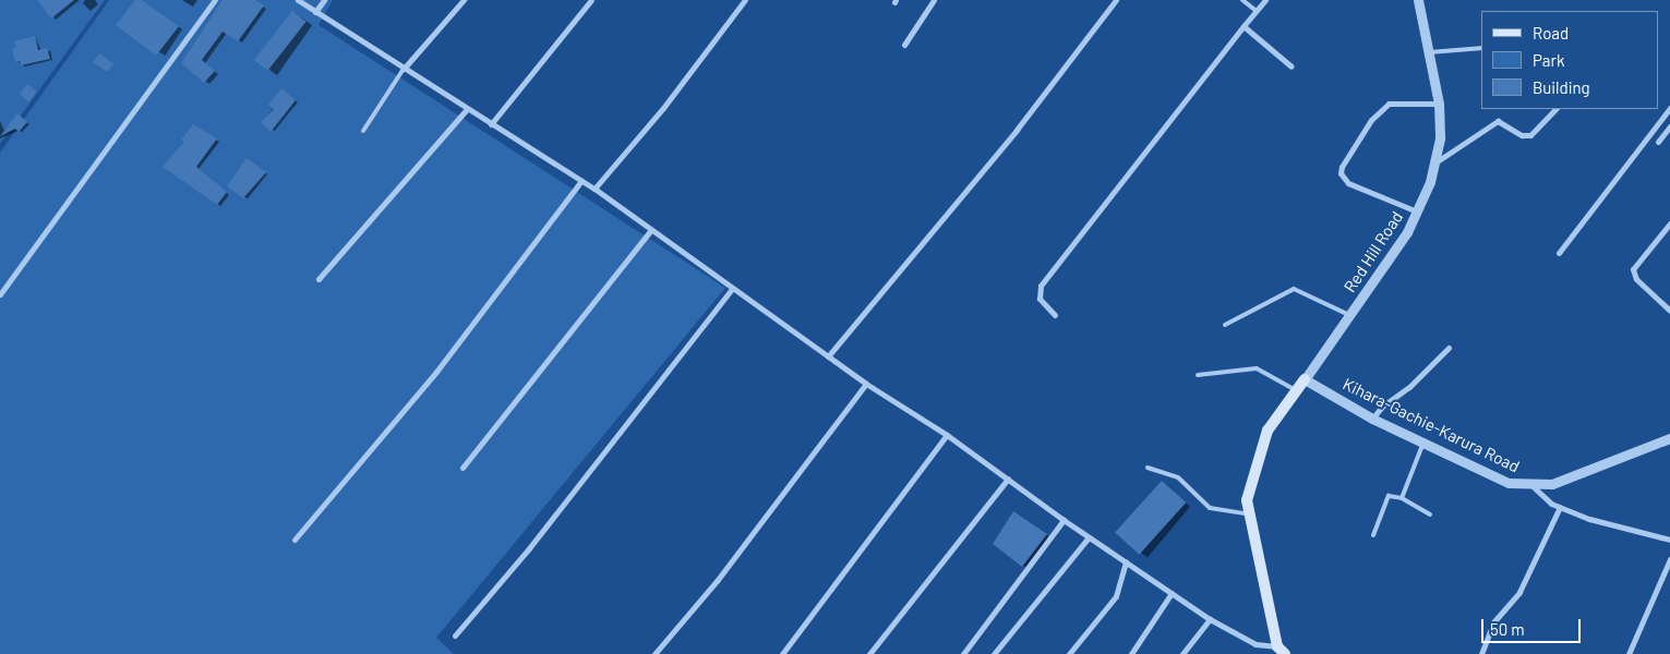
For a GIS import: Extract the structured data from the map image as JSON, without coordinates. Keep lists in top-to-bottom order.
{
  "streets": {
    "street": ["Red Hill Road", "Kihara-Gachie-Karura Road"]
  },
  "crossings": [
    ["Red Hill Road", "Kihara-Gachie-Karura Road"]
  ],
  "legend": ["Road", "Park", "Building"],
  "scale_bar": "50 m"
}
